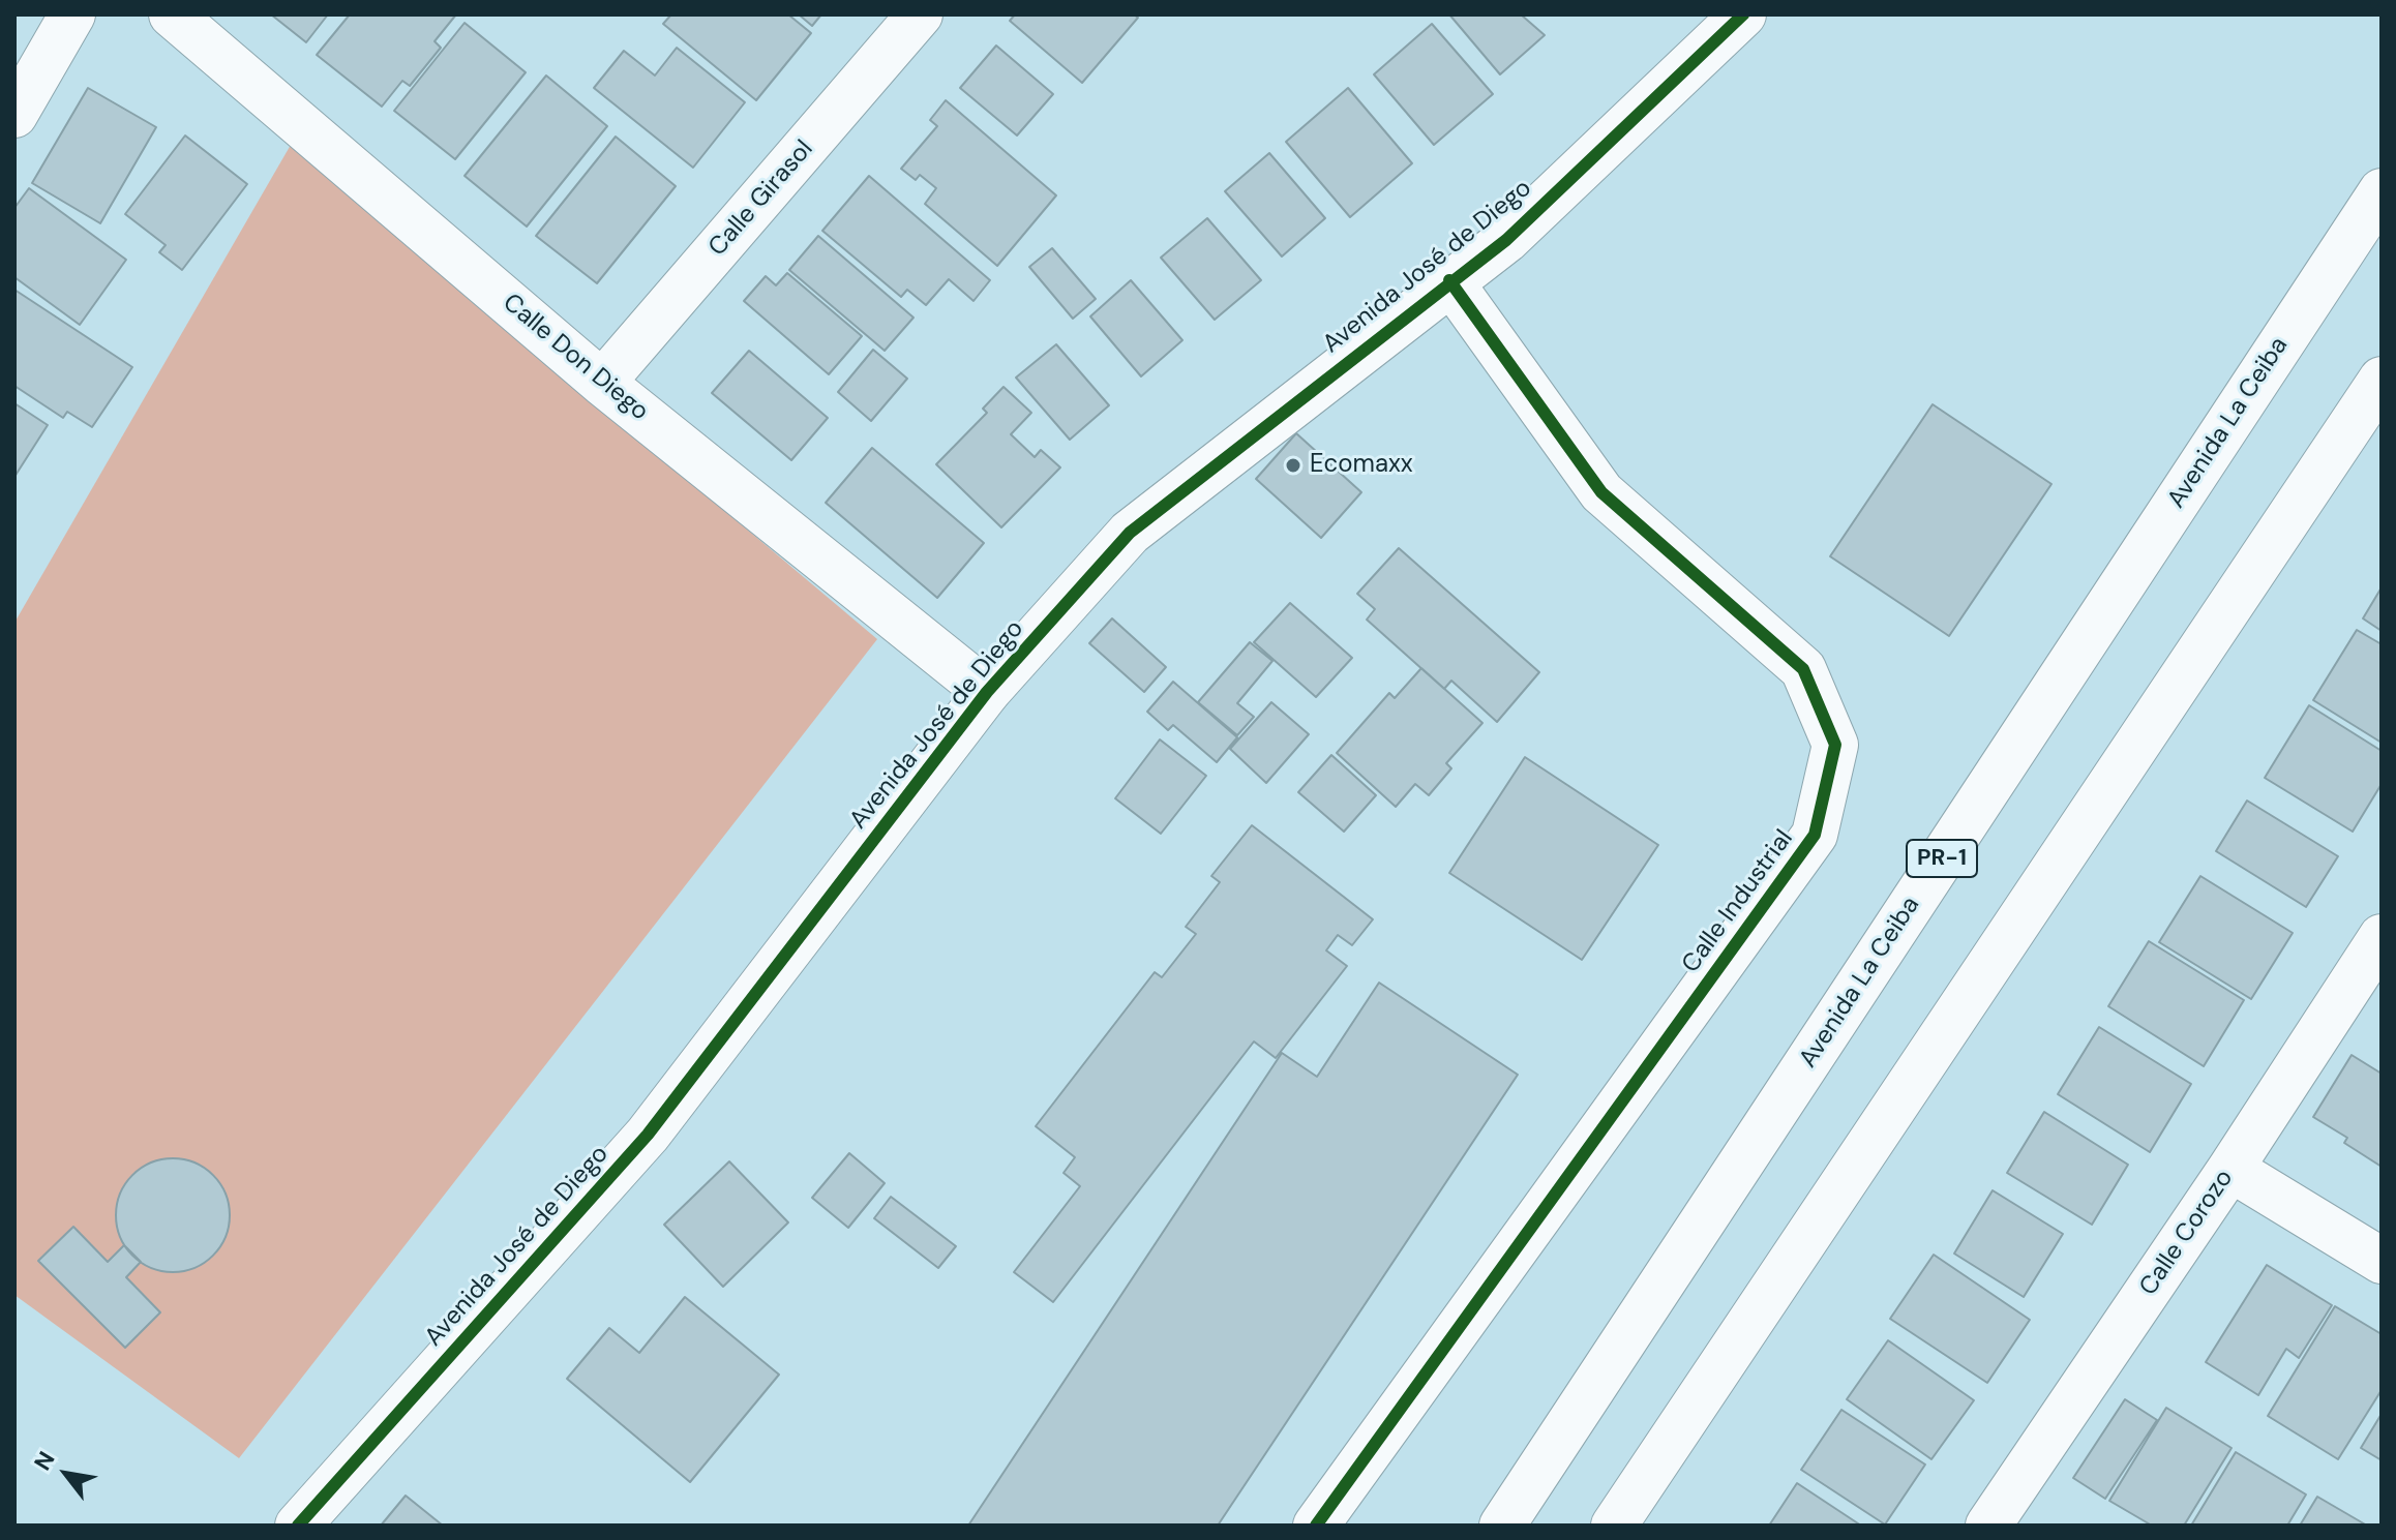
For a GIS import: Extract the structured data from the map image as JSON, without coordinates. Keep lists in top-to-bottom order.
{
  "streets": {
    "main road": [
      "Calle Girasol",
      "Avenida José de Diego",
      "Calle Don Diego",
      "Avenida La Ceiba",
      "PR-1",
      "Calle Industrial",
      "Calle Corozo"
    ]
  },
  "crossings": [
    ["Calle Girasol", "Calle Don Diego"],
    ["Avenida José de Diego", "Calle Don Diego"],
    ["Avenida José de Diego", "Calle Industrial"]
  ],
  "places": ["Ecomaxx"],
  "north": "top left"
}
